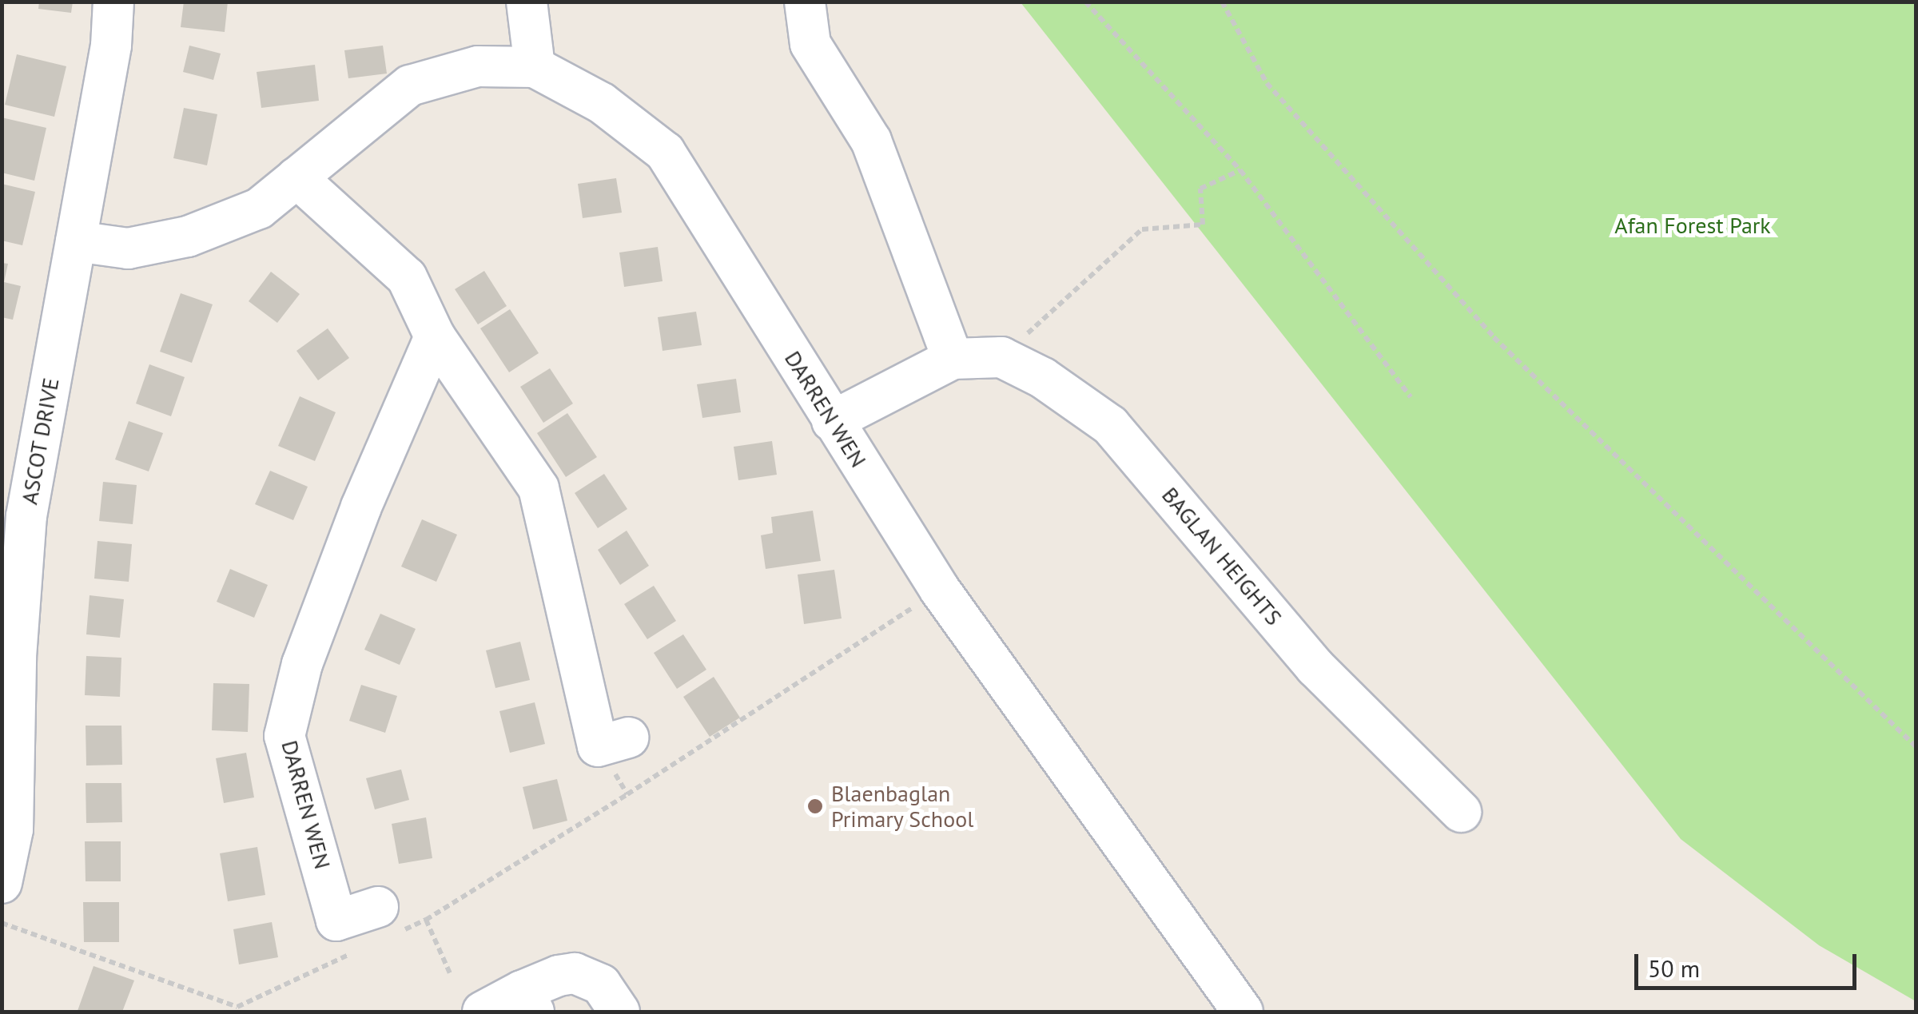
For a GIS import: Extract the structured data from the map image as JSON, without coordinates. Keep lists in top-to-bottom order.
{
  "streets": {
    "street": ["DARREN WEN", "ASCOT DRIVE", "BAGLAN HEIGHTS"]
  },
  "crossings": [
    ["DARREN WEN", "ASCOT DRIVE"],
    ["DARREN WEN", "BAGLAN HEIGHTS"]
  ],
  "parks": ["Afan Forest Park"],
  "places": ["Blaenbaglan Primary School"],
  "scale_bar": "50 m"
}
